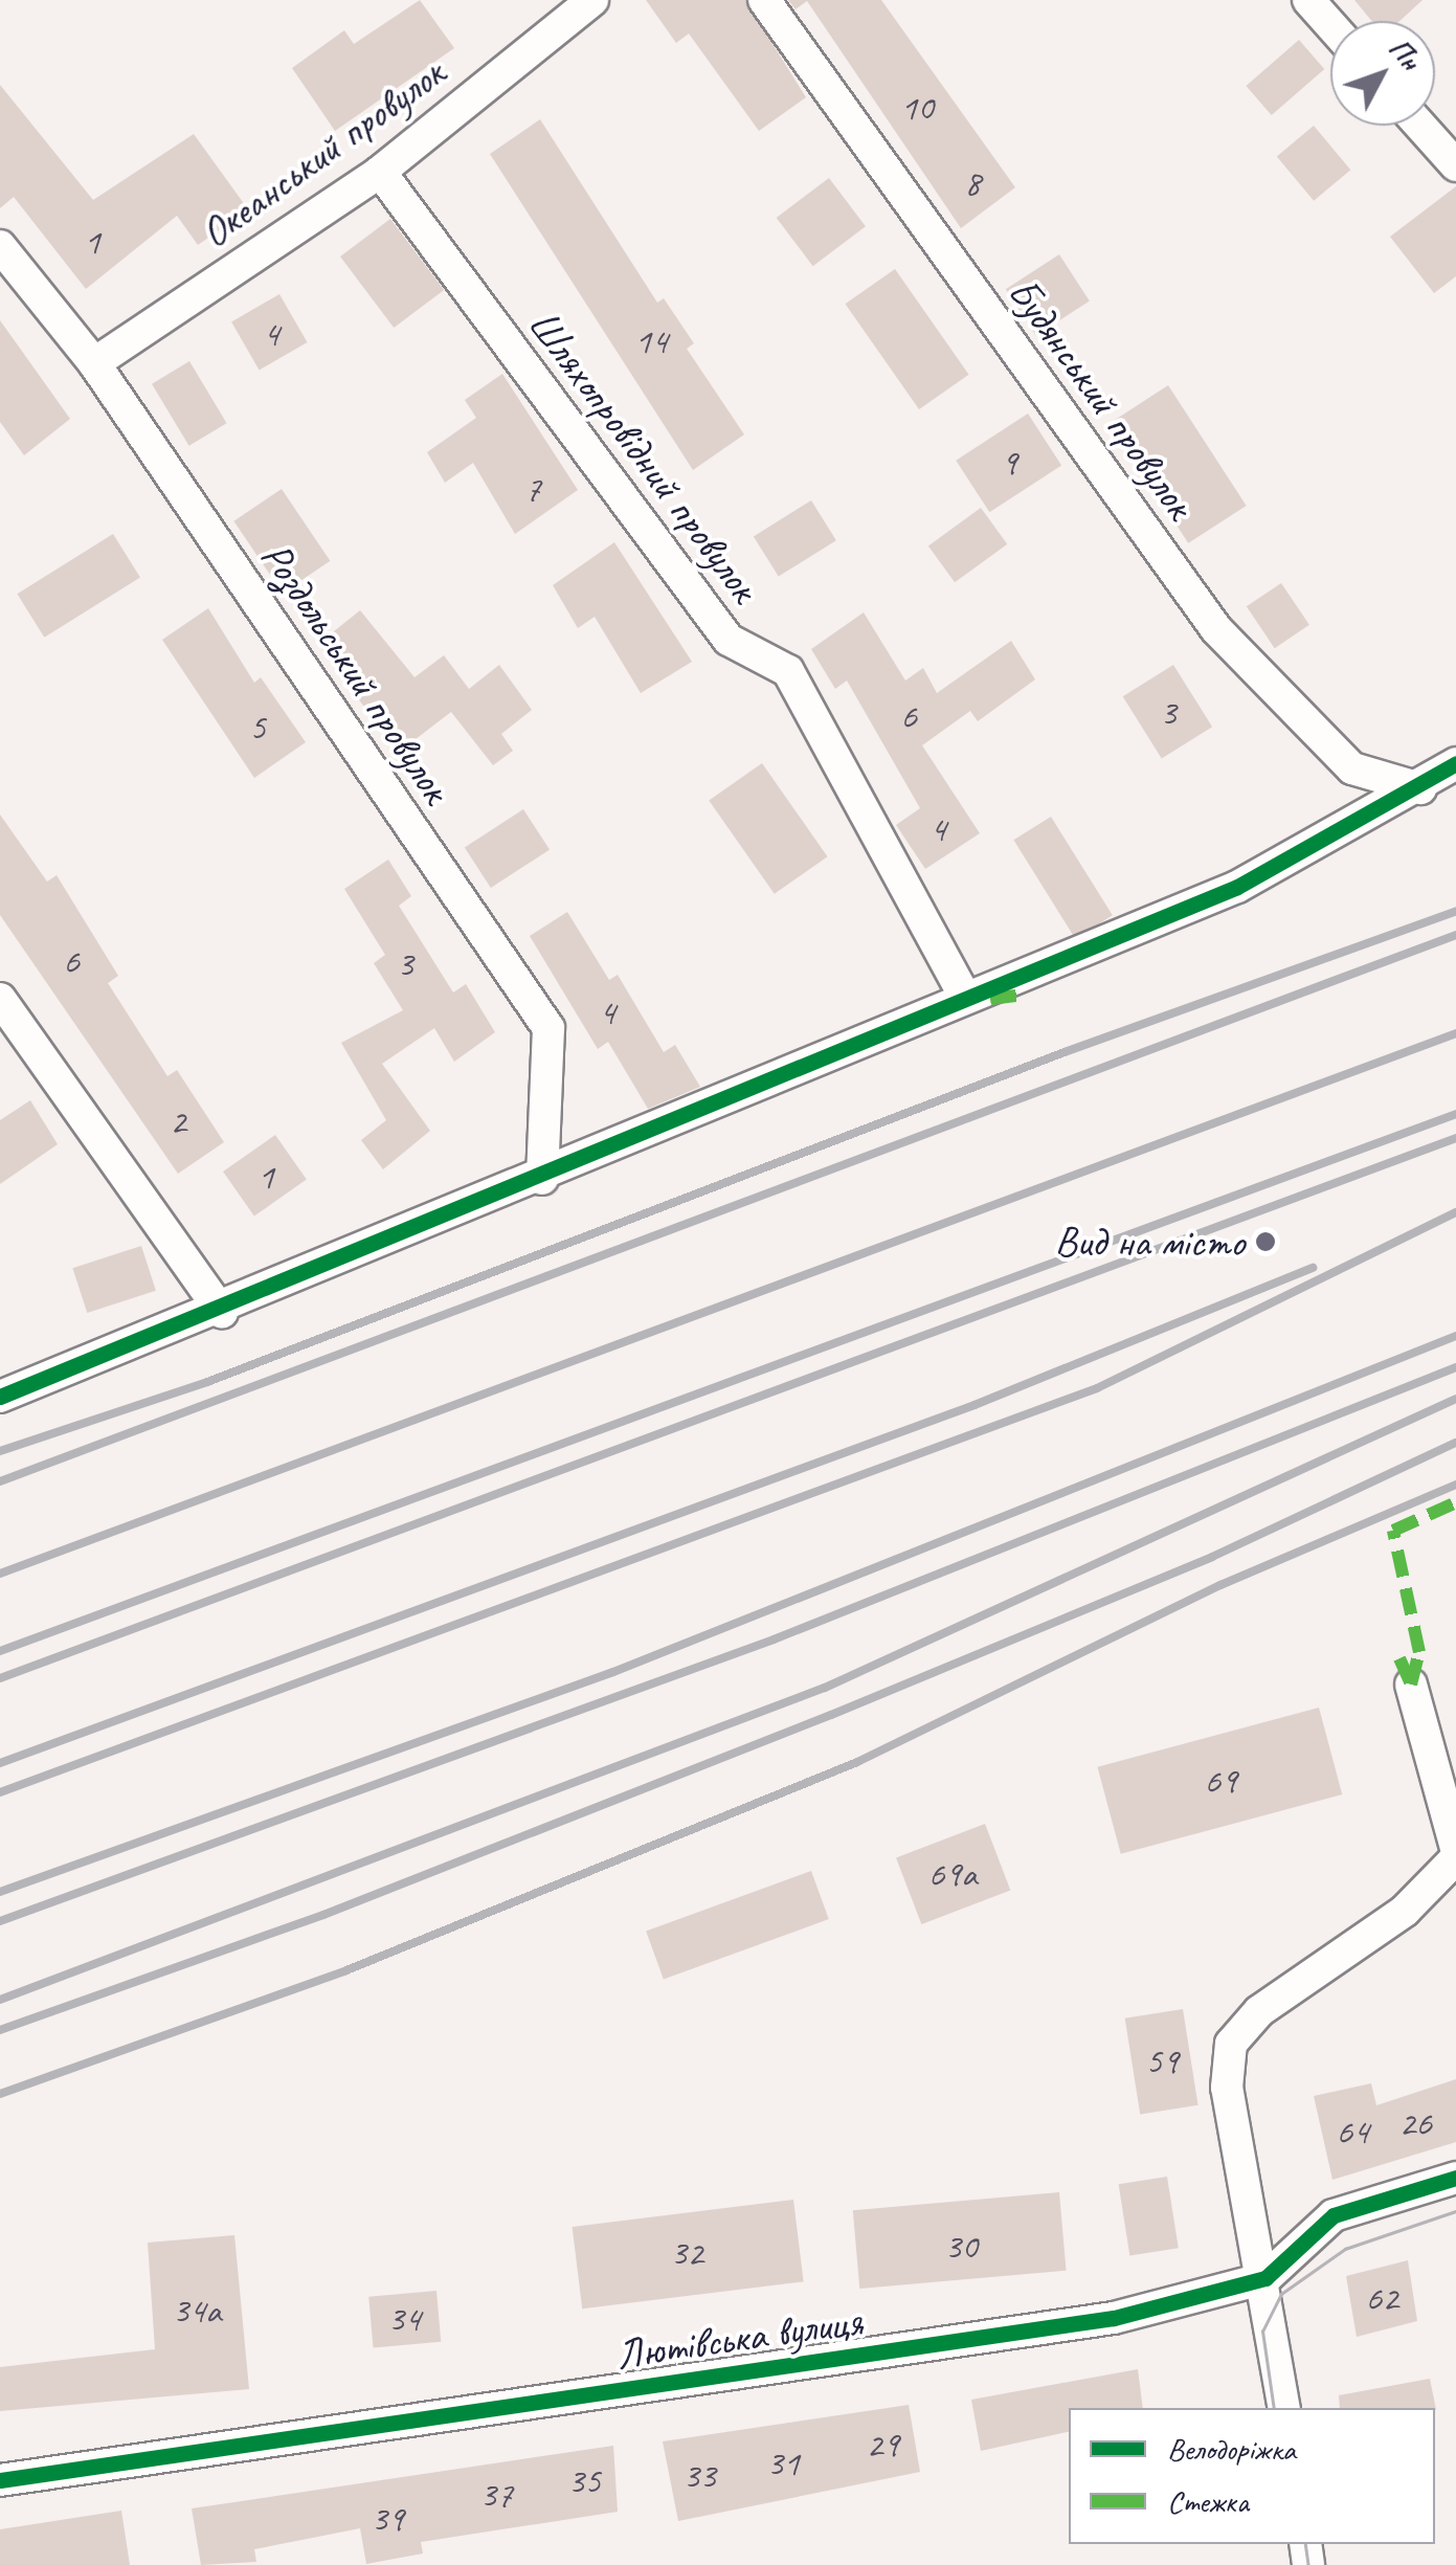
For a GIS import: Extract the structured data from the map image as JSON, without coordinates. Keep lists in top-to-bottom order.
{
  "streets": {
    "street": [
      "Океанський провулок",
      "Будянський провулок",
      "Шляхопровідний провулок",
      "Роздольський провулок",
      "Лютівська вулиця"
    ]
  },
  "crossings": [
    ["Океанський провулок", "Шляхопровідний провулок"],
    ["Океанський провулок", "Роздольський провулок"]
  ],
  "places": ["Вид на місто"],
  "house_numbers": [
    "10",
    "8",
    "1",
    "4",
    "14",
    "9",
    "7",
    "3",
    "6",
    "5",
    "4",
    "6",
    "3",
    "4",
    "2",
    "1",
    "69",
    "69а",
    "59",
    "26",
    "64",
    "30",
    "32",
    "62",
    "34а",
    "34",
    "29",
    "31",
    "33",
    "35",
    "37",
    "39"
  ],
  "legend": ["Велодоріжка", "Стежка"],
  "north": "top right"
}
